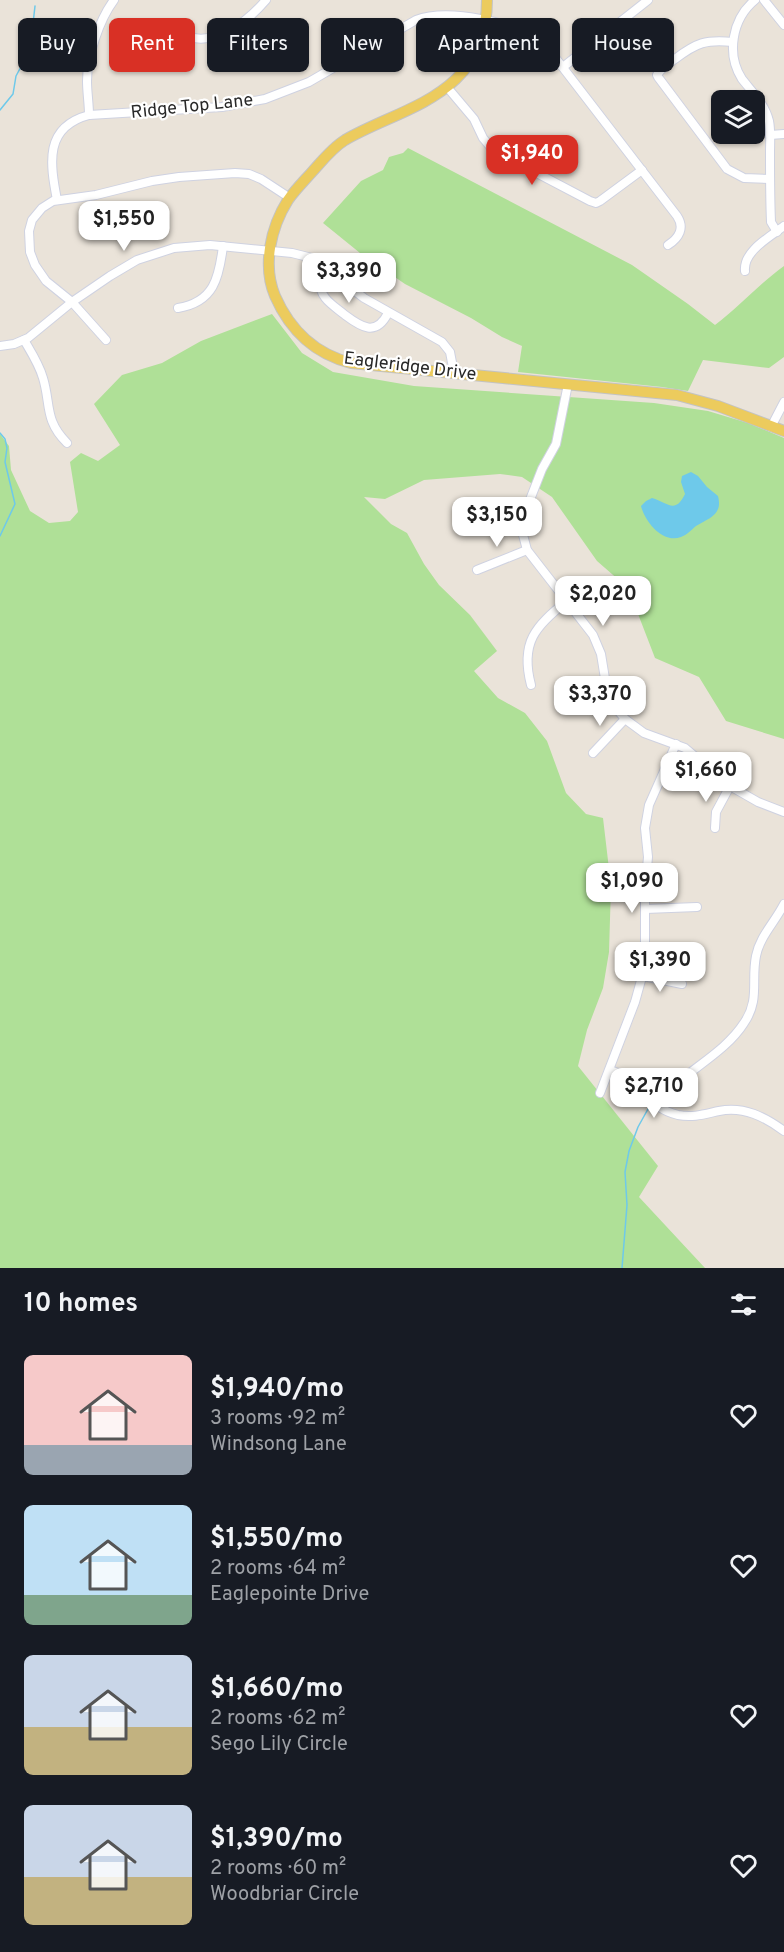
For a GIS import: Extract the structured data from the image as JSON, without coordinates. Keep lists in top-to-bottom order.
{
  "streets": {
    "main road": ["Eagleridge Drive"],
    "street": ["Ridge Top Lane"]
  },
  "page": {
    "chip": [
      "Buy",
      "Rent",
      "Filters",
      "New",
      "Apartment",
      "House"
    ],
    "price": [
      "$1,940",
      "$1,550",
      "$3,390",
      "$3,150",
      "$2,020",
      "$3,370",
      "$1,660",
      "$1,090",
      "$1,390",
      "$2,710"
    ],
    "heading": "10 homes",
    "list": [
      {
        "name": "$1,940/mo",
        "note": "3 rooms · 92 m² · Windsong Lane"
      },
      {
        "name": "$1,550/mo",
        "note": "2 rooms · 64 m² · Eaglepointe Drive"
      },
      {
        "name": "$1,660/mo",
        "note": "2 rooms · 62 m² · Sego Lily Circle"
      },
      {
        "name": "$1,390/mo",
        "note": "2 rooms · 60 m² · Woodbriar Circle"
      }
    ]
  }
}
